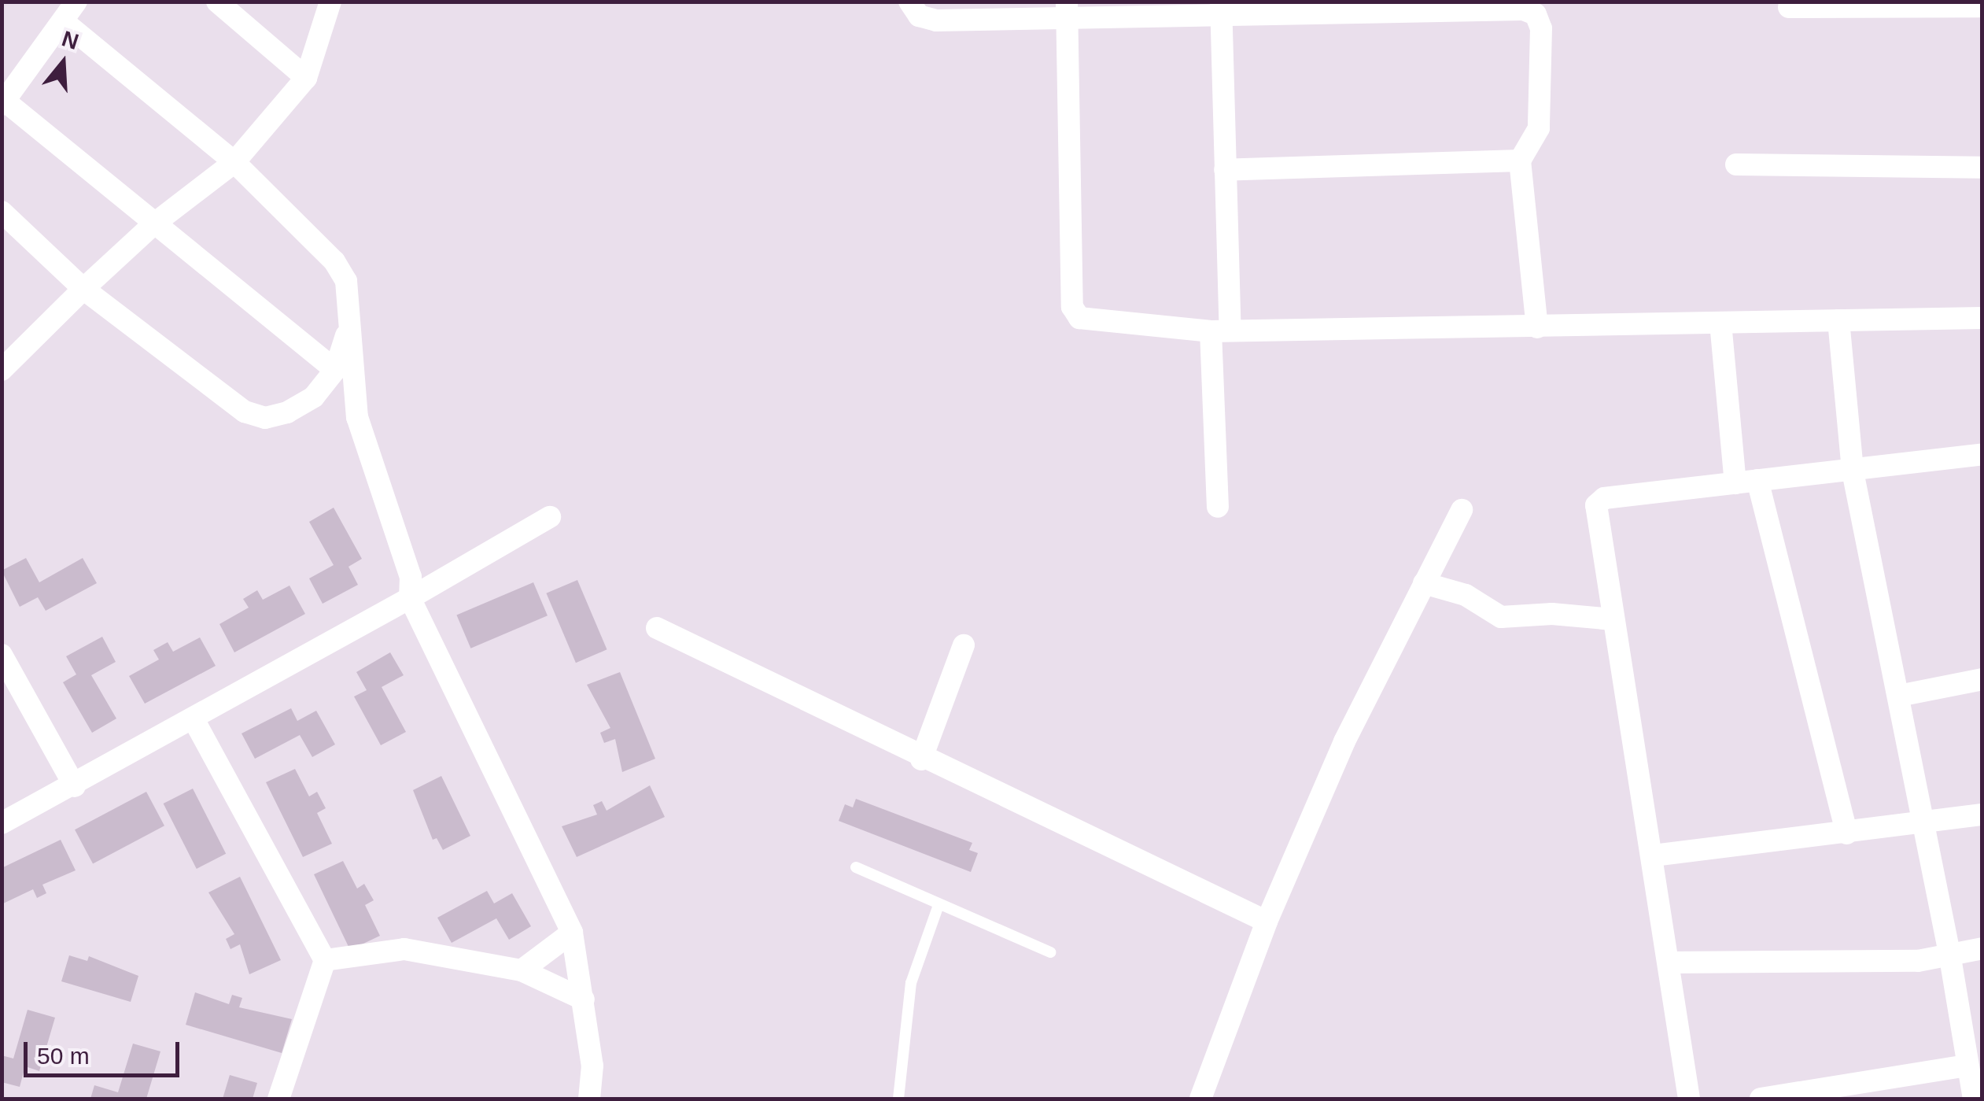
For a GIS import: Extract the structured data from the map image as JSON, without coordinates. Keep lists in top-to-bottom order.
{
  "scale_bar": "50 m",
  "north": "top"
}
